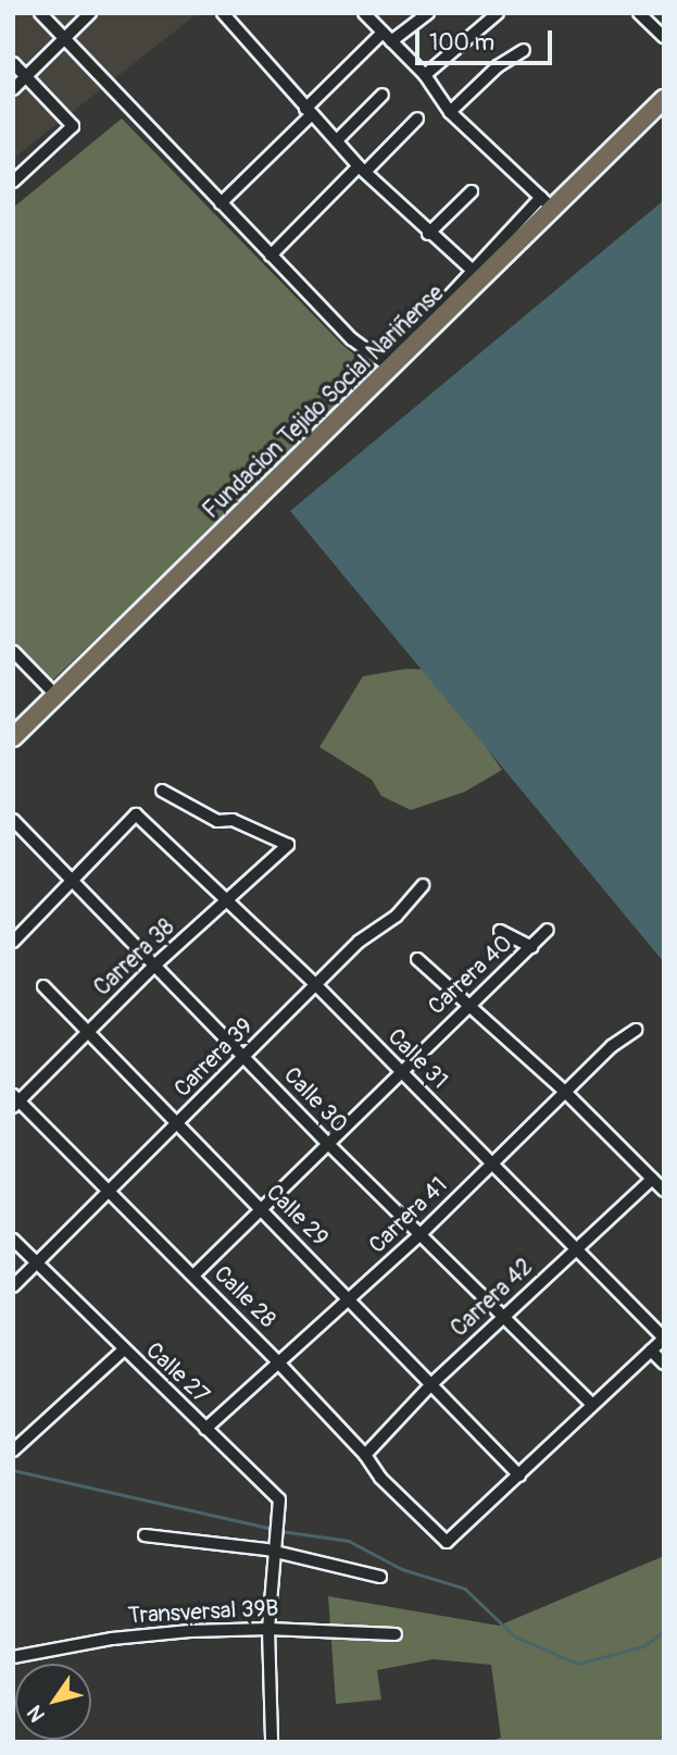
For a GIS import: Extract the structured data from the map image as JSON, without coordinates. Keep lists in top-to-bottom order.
{
  "streets": {
    "main road": ["Fundacion Tejido Social Nariñense"],
    "street": [
      "Carrera 38",
      "Carrera 40",
      "Carrera 39",
      "Calle 31",
      "Calle 30",
      "Calle 29",
      "Carrera 41",
      "Calle 28",
      "Carrera 42",
      "Calle 27",
      "Transversal 39B"
    ]
  },
  "crossings": [
    ["Carrera 38", "Calle 31"],
    ["Carrera 38", "Calle 30"],
    ["Carrera 38", "Calle 29"],
    ["Carrera 38", "Calle 28"],
    ["Carrera 40", "Calle 31"],
    ["Carrera 40", "Calle 30"],
    ["Carrera 40", "Calle 29"],
    ["Carrera 40", "Calle 28"],
    ["Carrera 39", "Calle 31"],
    ["Carrera 39", "Calle 30"],
    ["Carrera 39", "Calle 29"],
    ["Carrera 39", "Calle 28"],
    ["Carrera 39", "Calle 27"],
    ["Calle 31", "Calle 30"],
    ["Calle 31", "Carrera 41"],
    ["Calle 31", "Carrera 42"],
    ["Calle 30", "Carrera 41"],
    ["Calle 30", "Carrera 42"],
    ["Calle 29", "Carrera 41"],
    ["Calle 29", "Calle 28"],
    ["Calle 29", "Carrera 42"],
    ["Carrera 41", "Calle 28"],
    ["Carrera 41", "Calle 27"],
    ["Calle 28", "Carrera 42"]
  ],
  "scale_bar": "100 m",
  "north": "bottom left"
}
